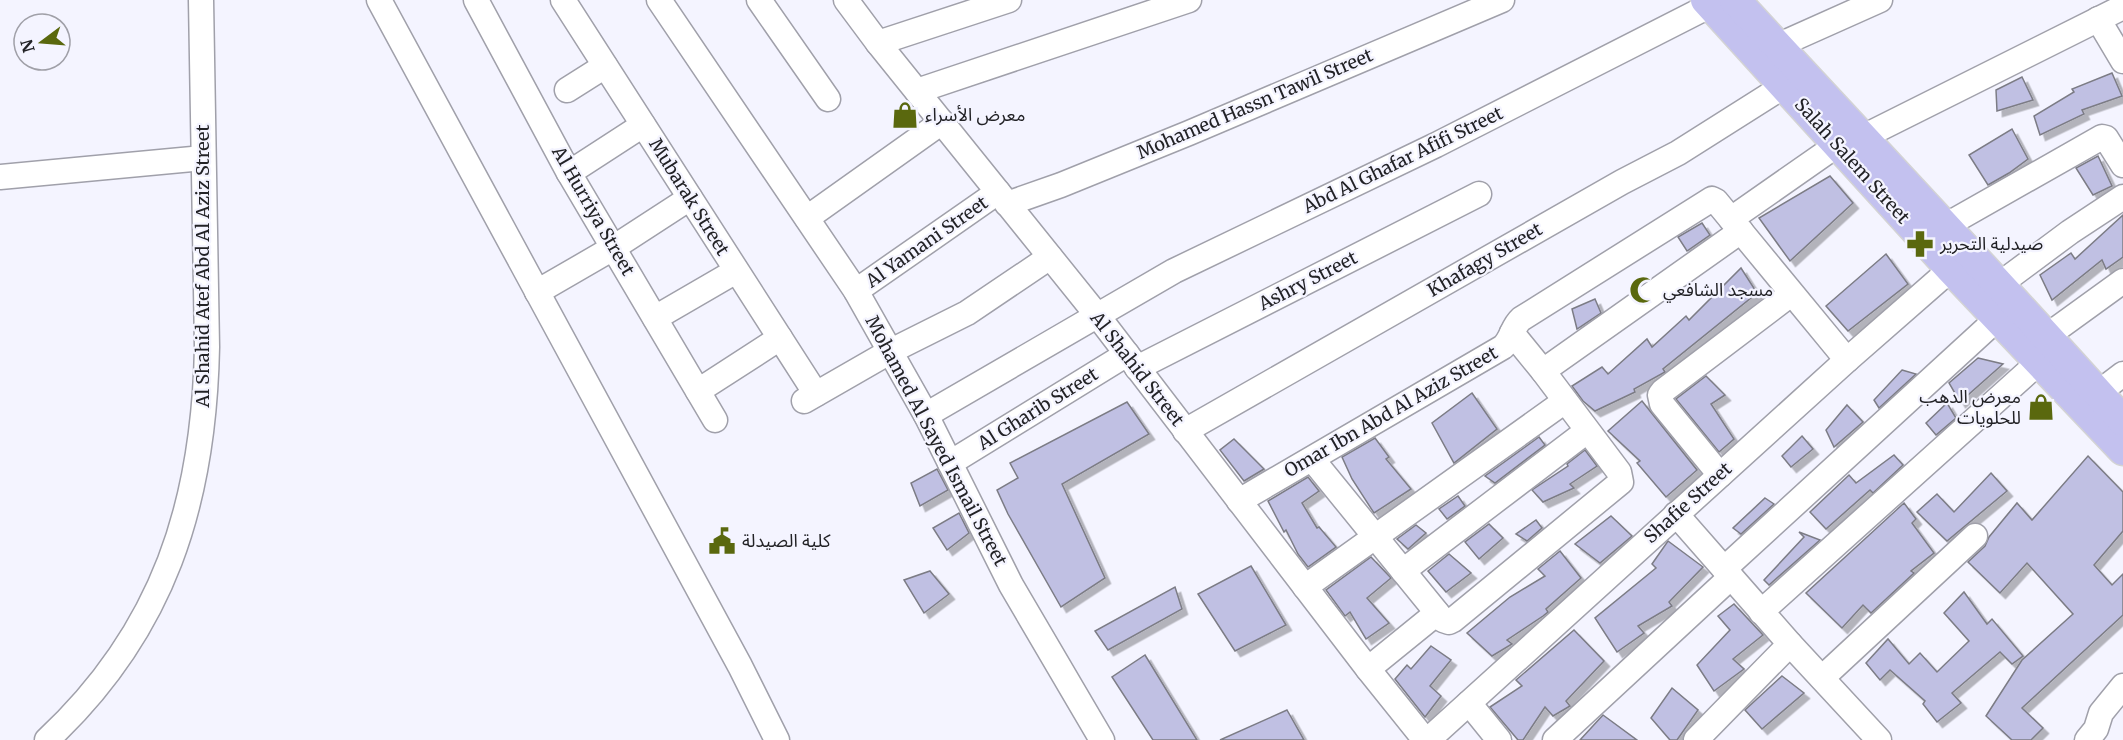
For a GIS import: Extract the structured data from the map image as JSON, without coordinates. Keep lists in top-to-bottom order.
{
  "streets": {
    "main road": ["Salah Salem Street"],
    "street": [
      "Mohamed Hassn Tawil Street",
      "Abd Al Ghafar Afifi Street",
      "Mubarak Street",
      "Al Hurriya Street",
      "Al Yamani Street",
      "Khafagy Street",
      "Al Shahid Atef Abd Al Aziz Street",
      "Ashry Street",
      "Al Shahid Street",
      "Al Gharib Street",
      "Omar Ibn Abd Al Aziz Street",
      "Mohamed Al Sayed Ismail Street",
      "Shafie Street"
    ]
  },
  "crossings": [
    ["Mohamed Hassn Tawil Street", "Al Yamani Street"],
    ["Mohamed Hassn Tawil Street", "Al Shahid Street"],
    ["Abd Al Ghafar Afifi Street", "Salah Salem Street"],
    ["Abd Al Ghafar Afifi Street", "Al Shahid Street"],
    ["Abd Al Ghafar Afifi Street", "Mohamed Al Sayed Ismail Street"],
    ["Salah Salem Street", "Khafagy Street"],
    ["Salah Salem Street", "Shafie Street"],
    ["Mubarak Street", "Mohamed Al Sayed Ismail Street"],
    ["Al Yamani Street", "Al Shahid Street"],
    ["Al Yamani Street", "Mohamed Al Sayed Ismail Street"],
    ["Khafagy Street", "Al Shahid Street"],
    ["Ashry Street", "Al Shahid Street"],
    ["Ashry Street", "Al Gharib Street"],
    ["Al Shahid Street", "Al Gharib Street"],
    ["Al Shahid Street", "Omar Ibn Abd Al Aziz Street"],
    ["Al Shahid Street", "Shafie Street"],
    ["Al Gharib Street", "Mohamed Al Sayed Ismail Street"]
  ],
  "places": {
    "shop": ["معرض الأسراء", "معرض الدهب للحلويات"],
    "pharmacy": ["صيدلية التحرير"],
    "mosque": ["مسجد الشافعي"],
    "public building": ["كلية الصيدلة"]
  },
  "north": "left"
}
